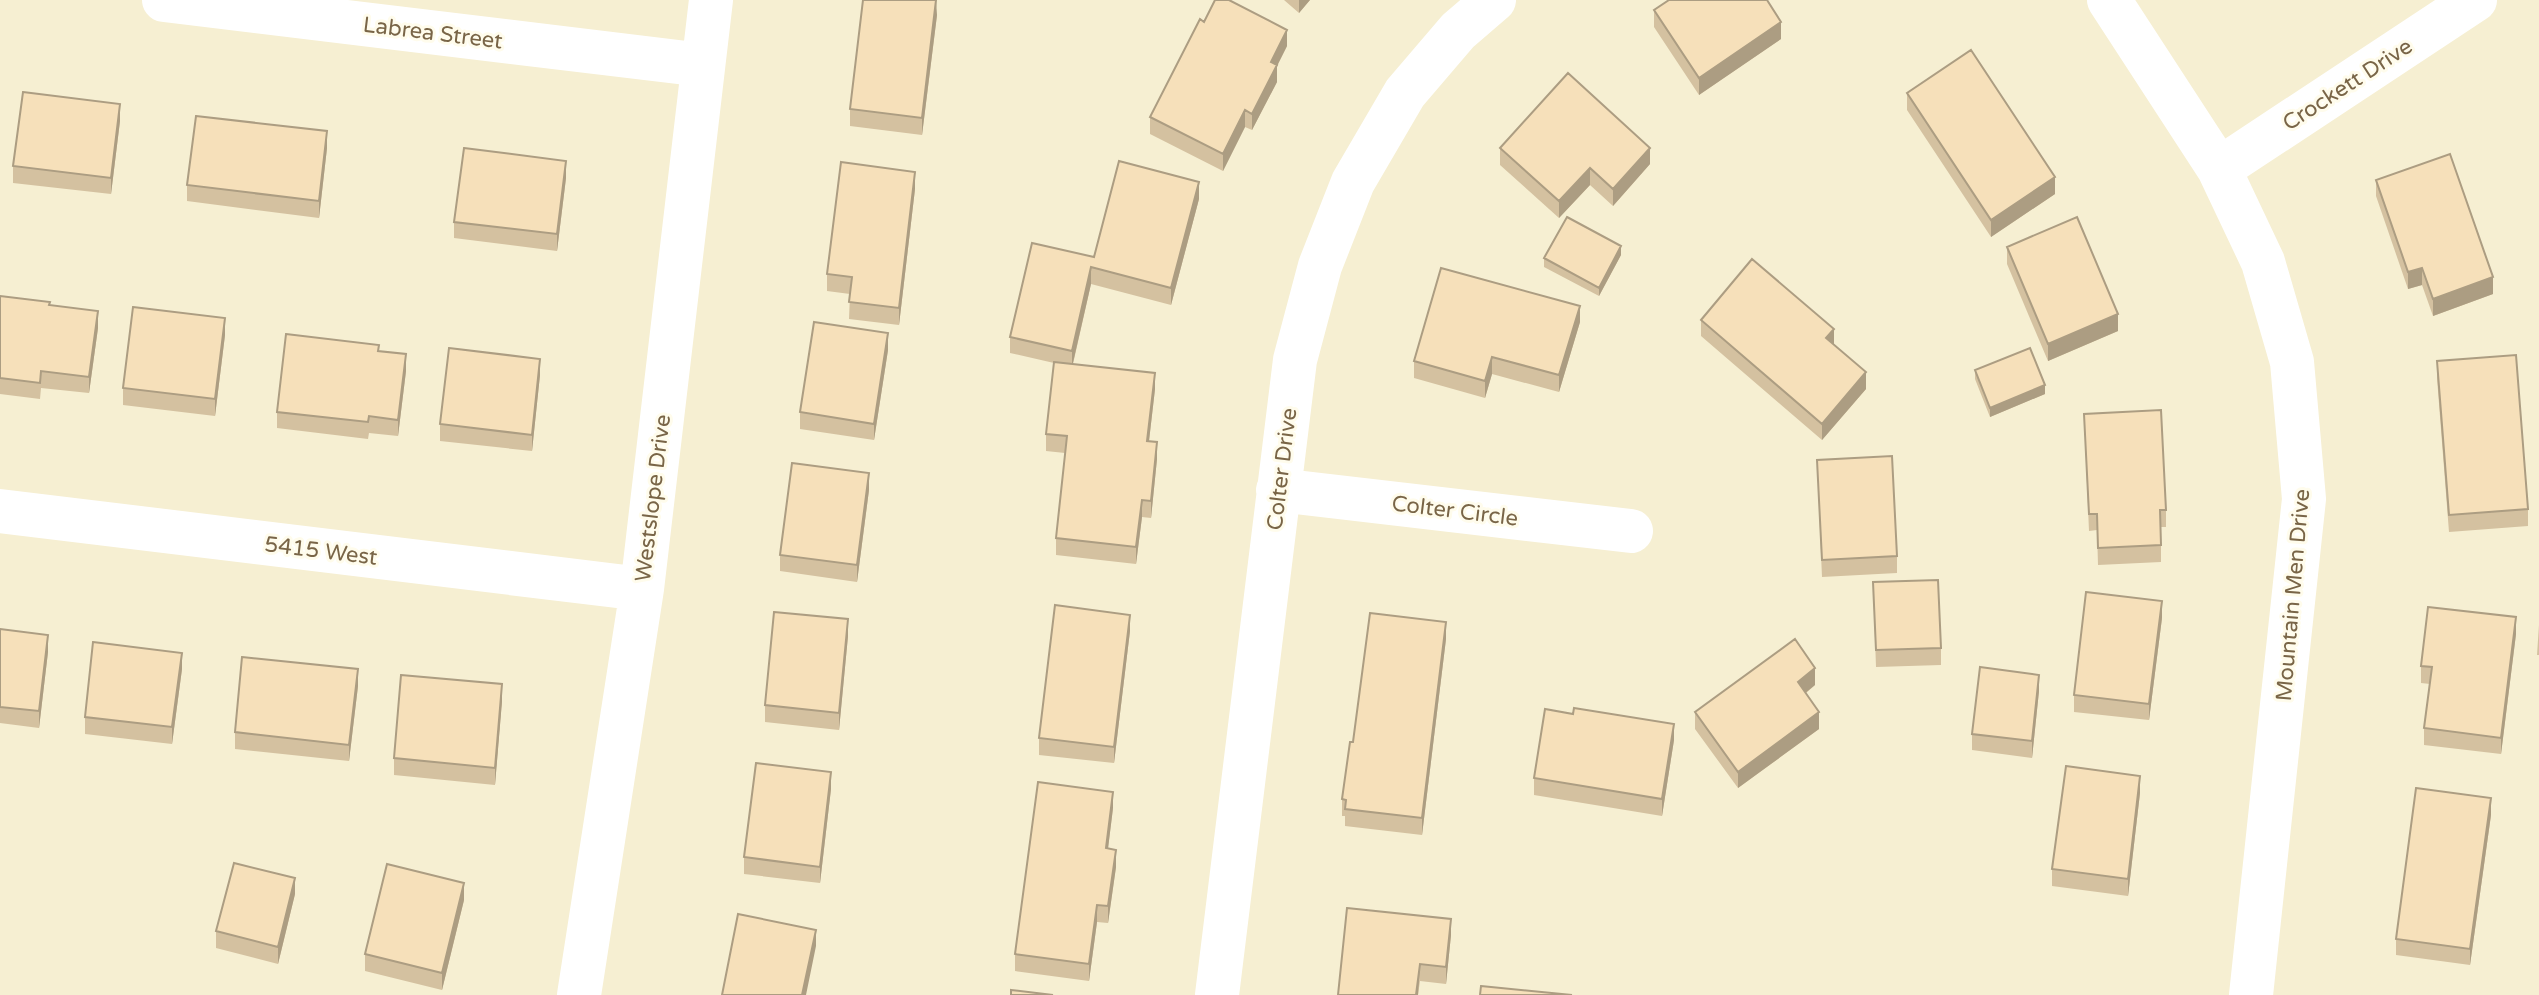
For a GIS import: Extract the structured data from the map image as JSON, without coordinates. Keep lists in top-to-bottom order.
{
  "streets": {
    "street": [
      "Labrea Street",
      "Crockett Drive",
      "Colter Drive",
      "Westslope Drive",
      "Colter Circle",
      "5415 West",
      "Mountain Men Drive"
    ]
  },
  "crossings": [
    ["Labrea Street", "Westslope Drive"],
    ["Crockett Drive", "Mountain Men Drive"],
    ["Colter Drive", "Colter Circle"],
    ["Westslope Drive", "5415 West"]
  ]
}
